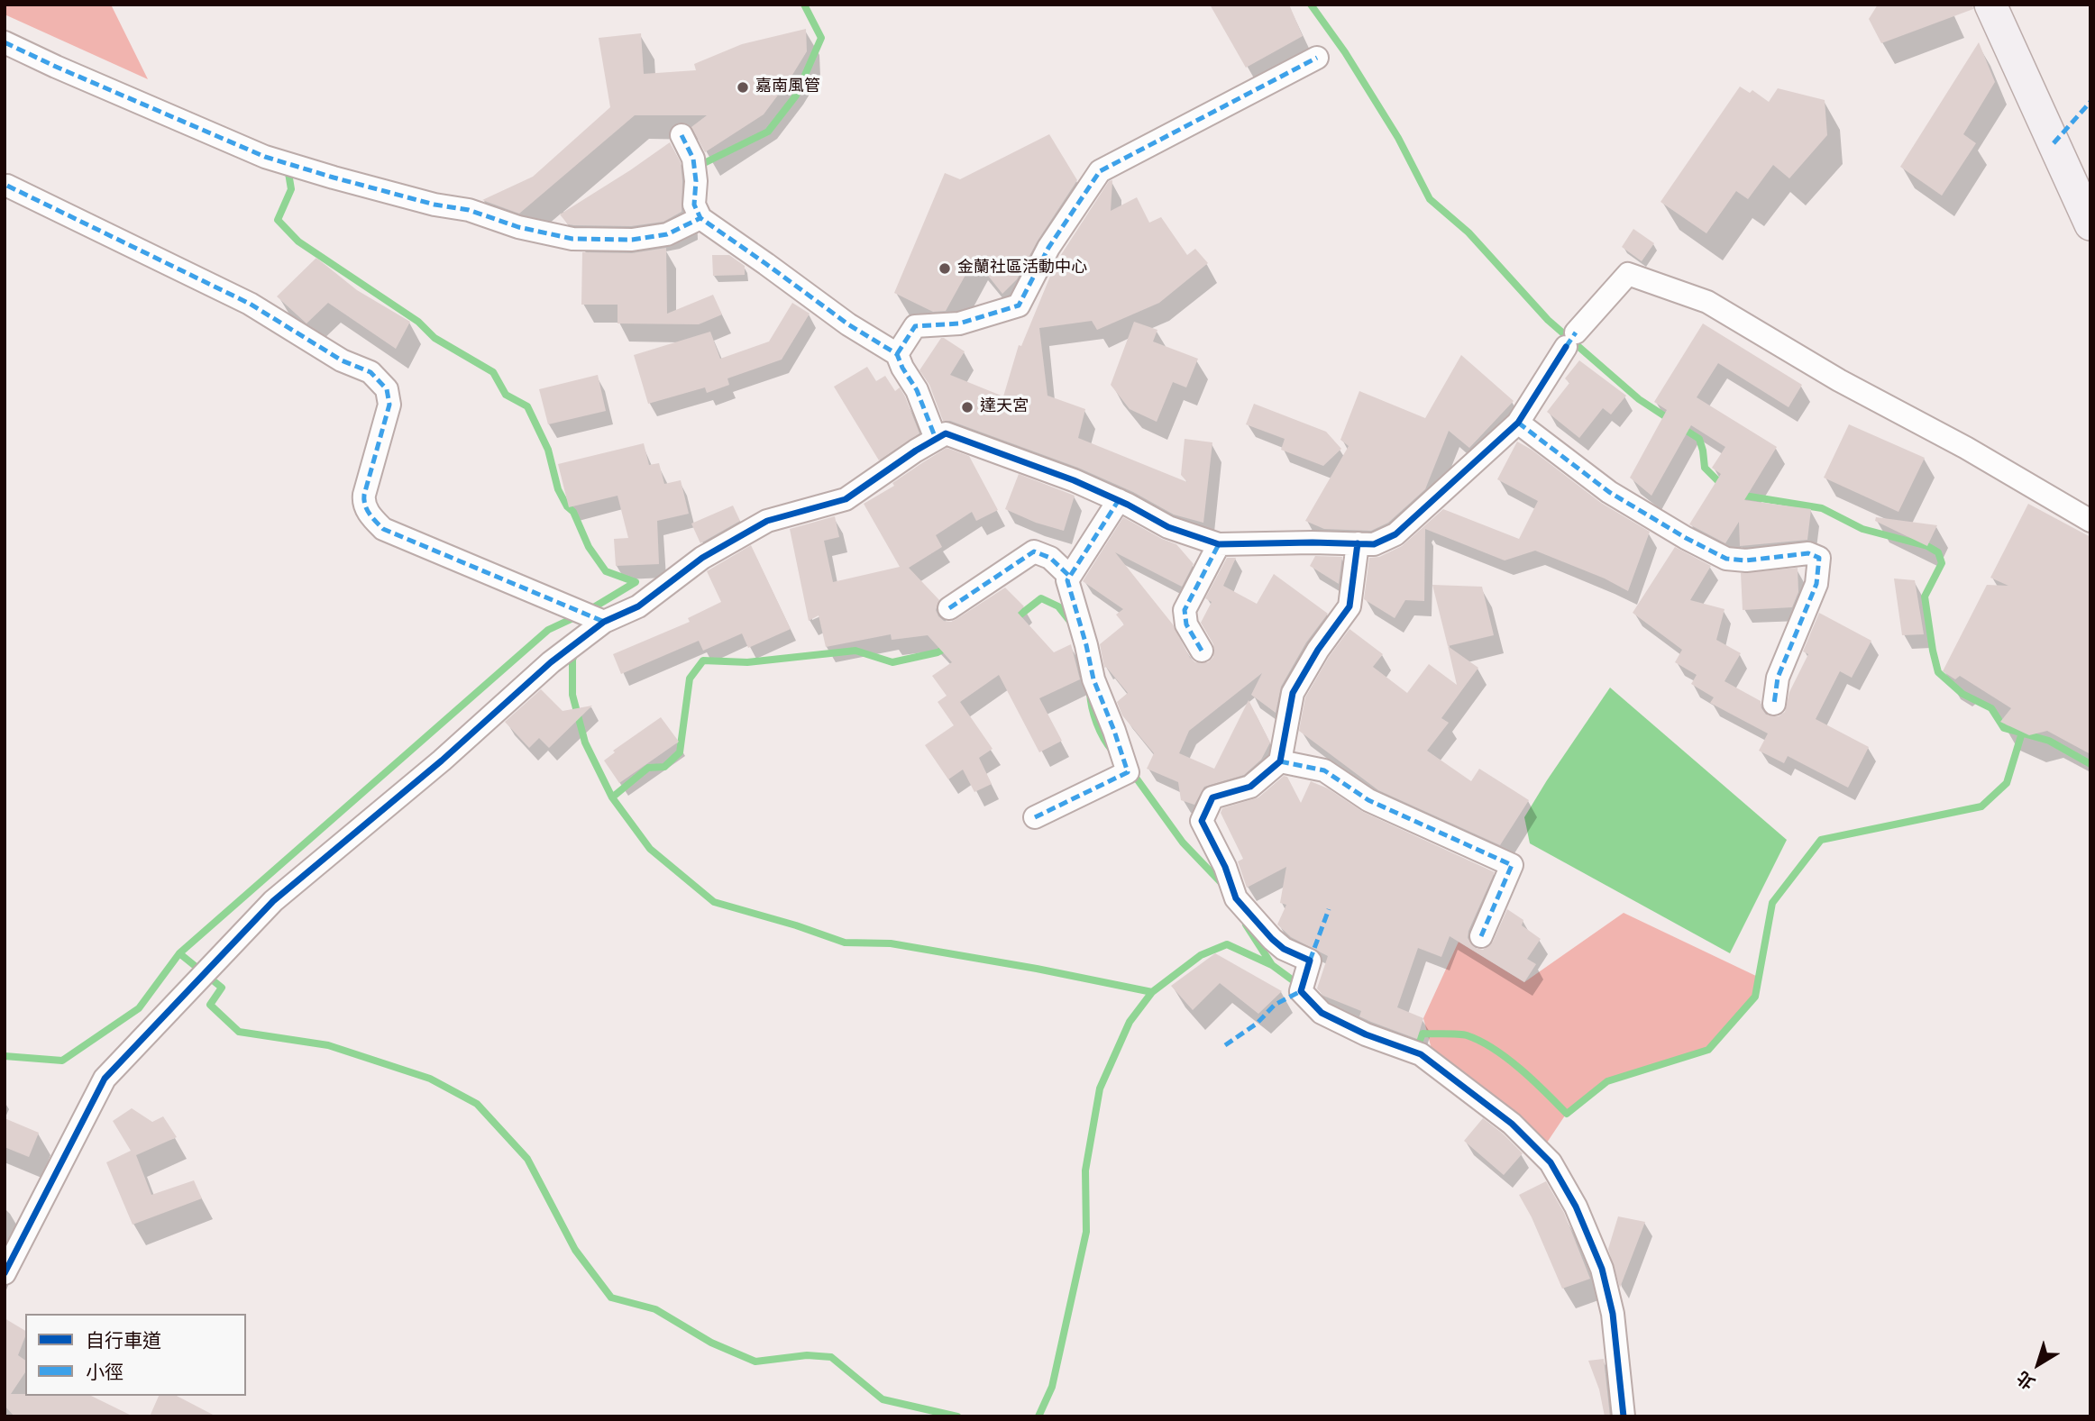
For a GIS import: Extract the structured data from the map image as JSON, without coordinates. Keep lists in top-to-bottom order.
{
  "places": ["嘉南風管", "金蘭社區活動中心", "達天宮"],
  "legend": ["自行車道", "小徑"],
  "north": "bottom left"
}
